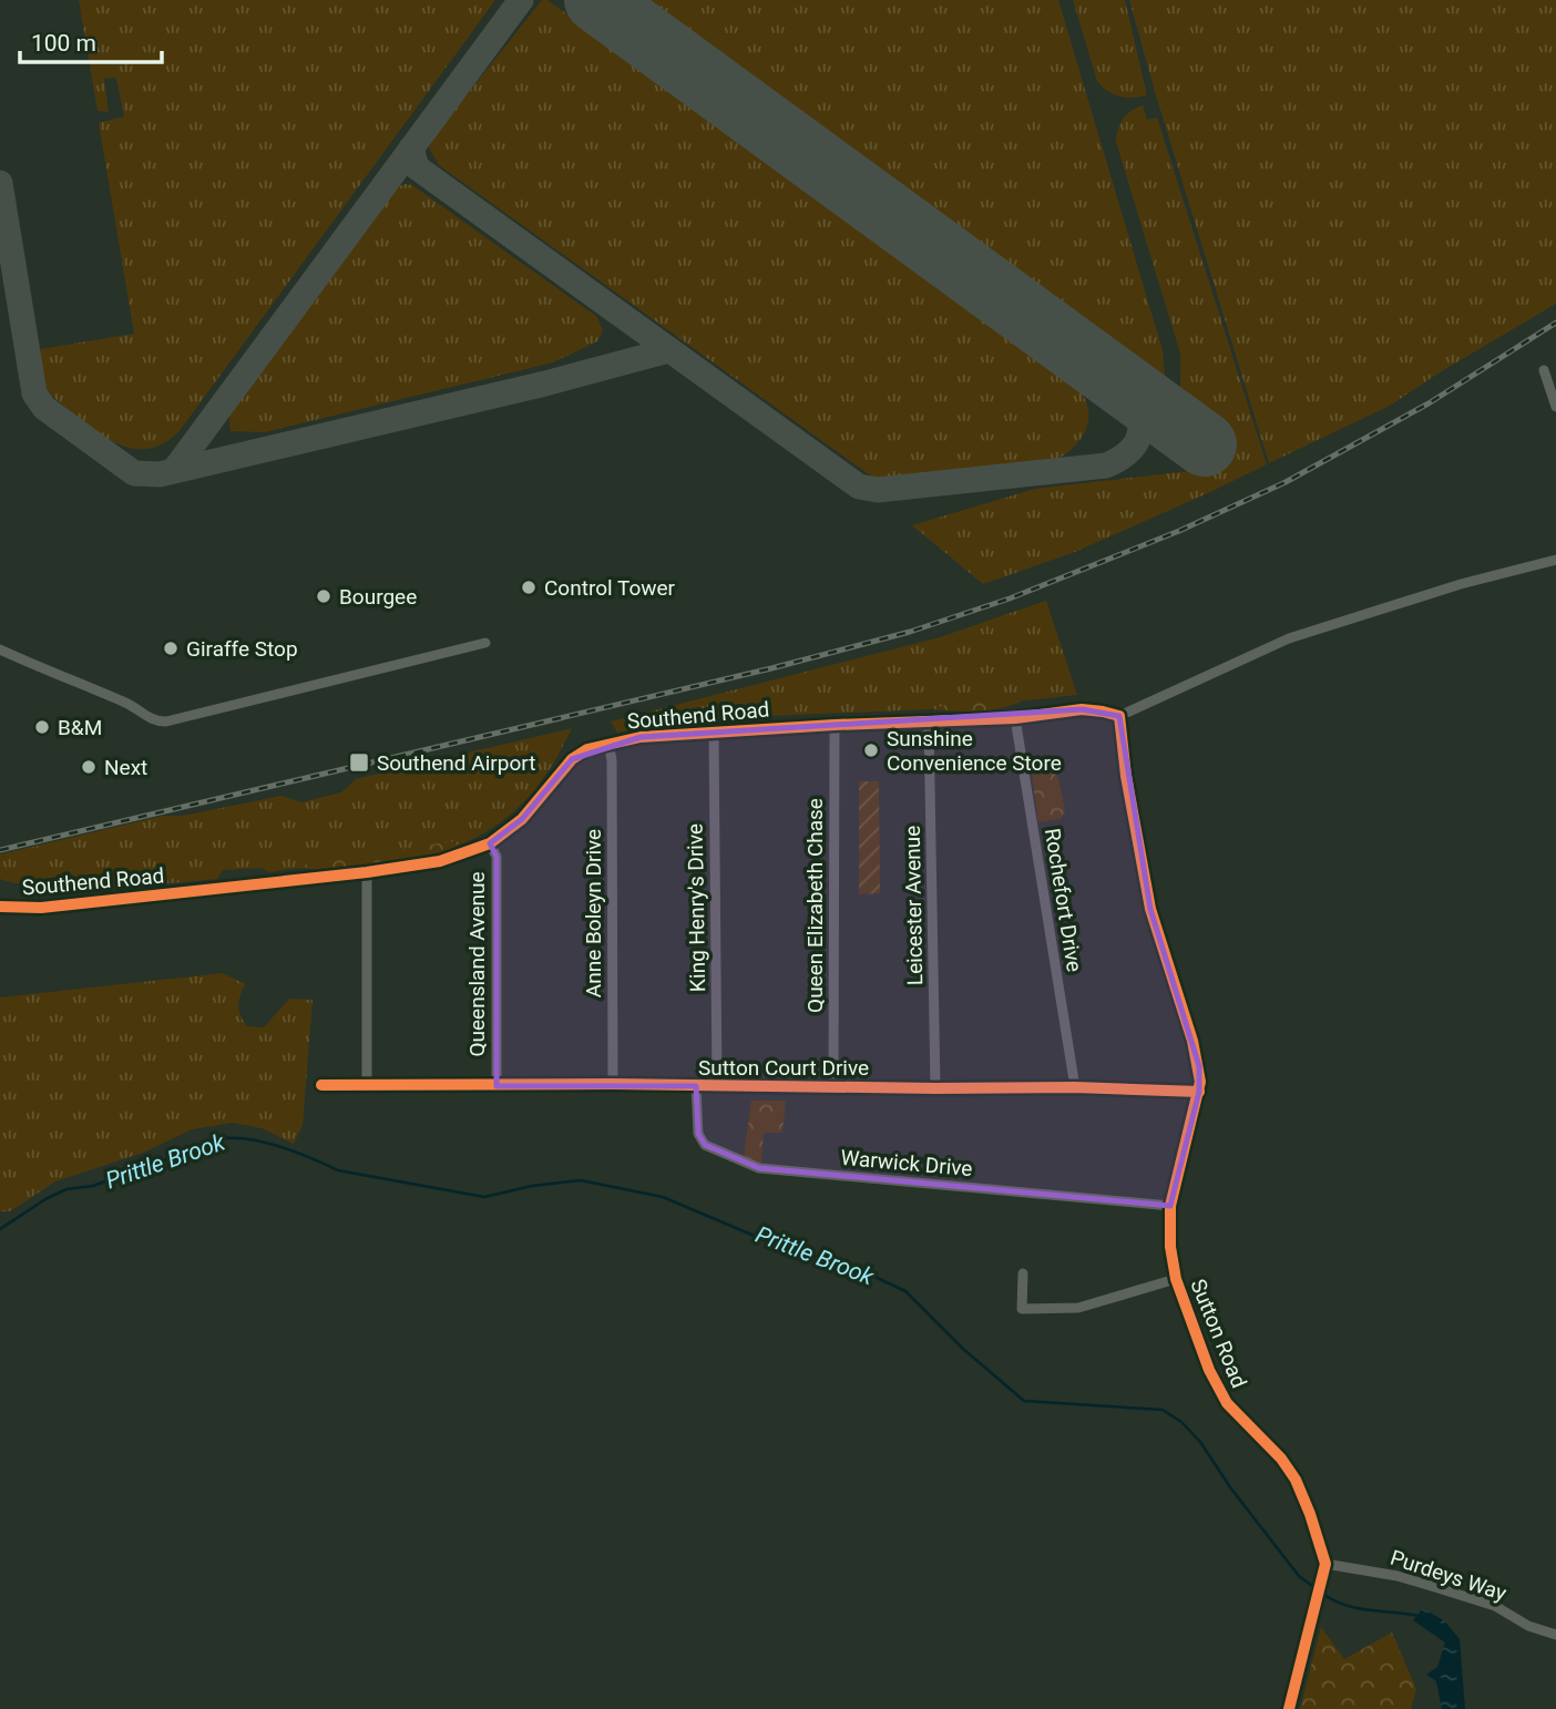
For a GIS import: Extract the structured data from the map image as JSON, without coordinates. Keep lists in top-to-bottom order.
{
  "streets": {
    "street": [
      "Southend Road",
      "Rochefort Drive",
      "Queen Elizabeth Chase",
      "Leicester Avenue",
      "King Henry's Drive",
      "Anne Boleyn Drive",
      "Queensland Avenue",
      "Sutton Court Drive",
      "Warwick Drive",
      "Sutton Road",
      "Purdeys Way"
    ]
  },
  "crossings": [
    ["Southend Road", "Rochefort Drive"],
    ["Southend Road", "Queen Elizabeth Chase"],
    ["Southend Road", "Leicester Avenue"],
    ["Southend Road", "King Henry's Drive"],
    ["Southend Road", "Anne Boleyn Drive"],
    ["Southend Road", "Queensland Avenue"],
    ["Southend Road", "Sutton Road"],
    ["Rochefort Drive", "Sutton Court Drive"],
    ["Queen Elizabeth Chase", "Sutton Court Drive"],
    ["Leicester Avenue", "Sutton Court Drive"],
    ["King Henry's Drive", "Sutton Court Drive"],
    ["Anne Boleyn Drive", "Sutton Court Drive"],
    ["Queensland Avenue", "Sutton Court Drive"],
    ["Sutton Court Drive", "Warwick Drive"],
    ["Sutton Court Drive", "Sutton Road"],
    ["Warwick Drive", "Sutton Road"],
    ["Sutton Road", "Purdeys Way"]
  ],
  "water": ["Prittle Brook"],
  "places": {
    "other": [
      "Control Tower",
      "Bourgee",
      "Giraffe Stop",
      "B&M",
      "Sunshine Convenience Store",
      "Next"
    ],
    "transit": ["Southend Airport"]
  },
  "scale_bar": "100 m"
}
